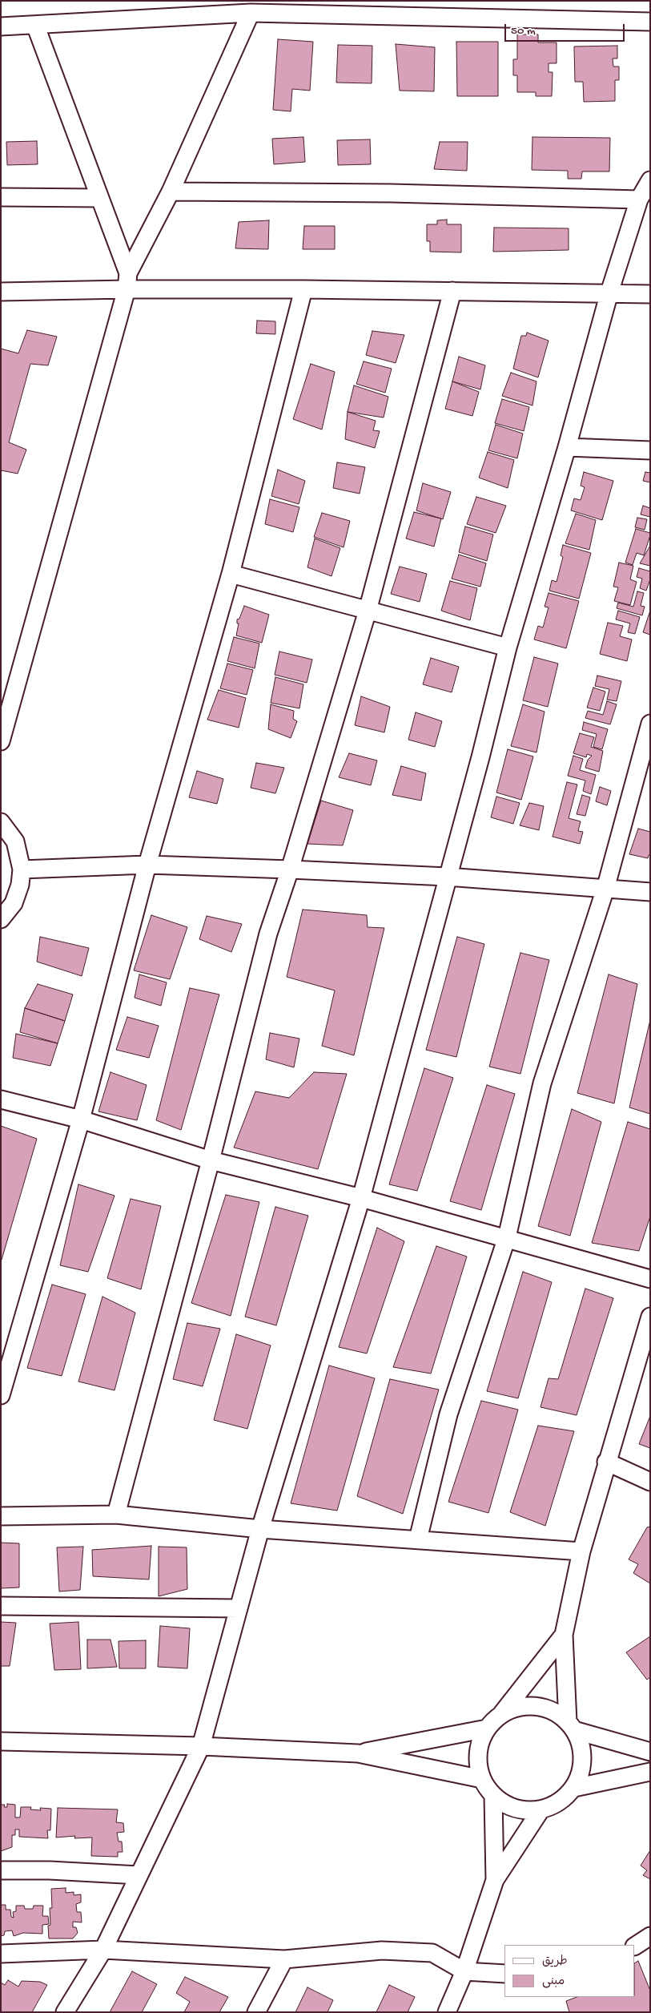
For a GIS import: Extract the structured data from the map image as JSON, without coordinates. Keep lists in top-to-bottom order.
{
  "legend": ["طريق", "مبنى"],
  "scale_bar": "50 m"
}
